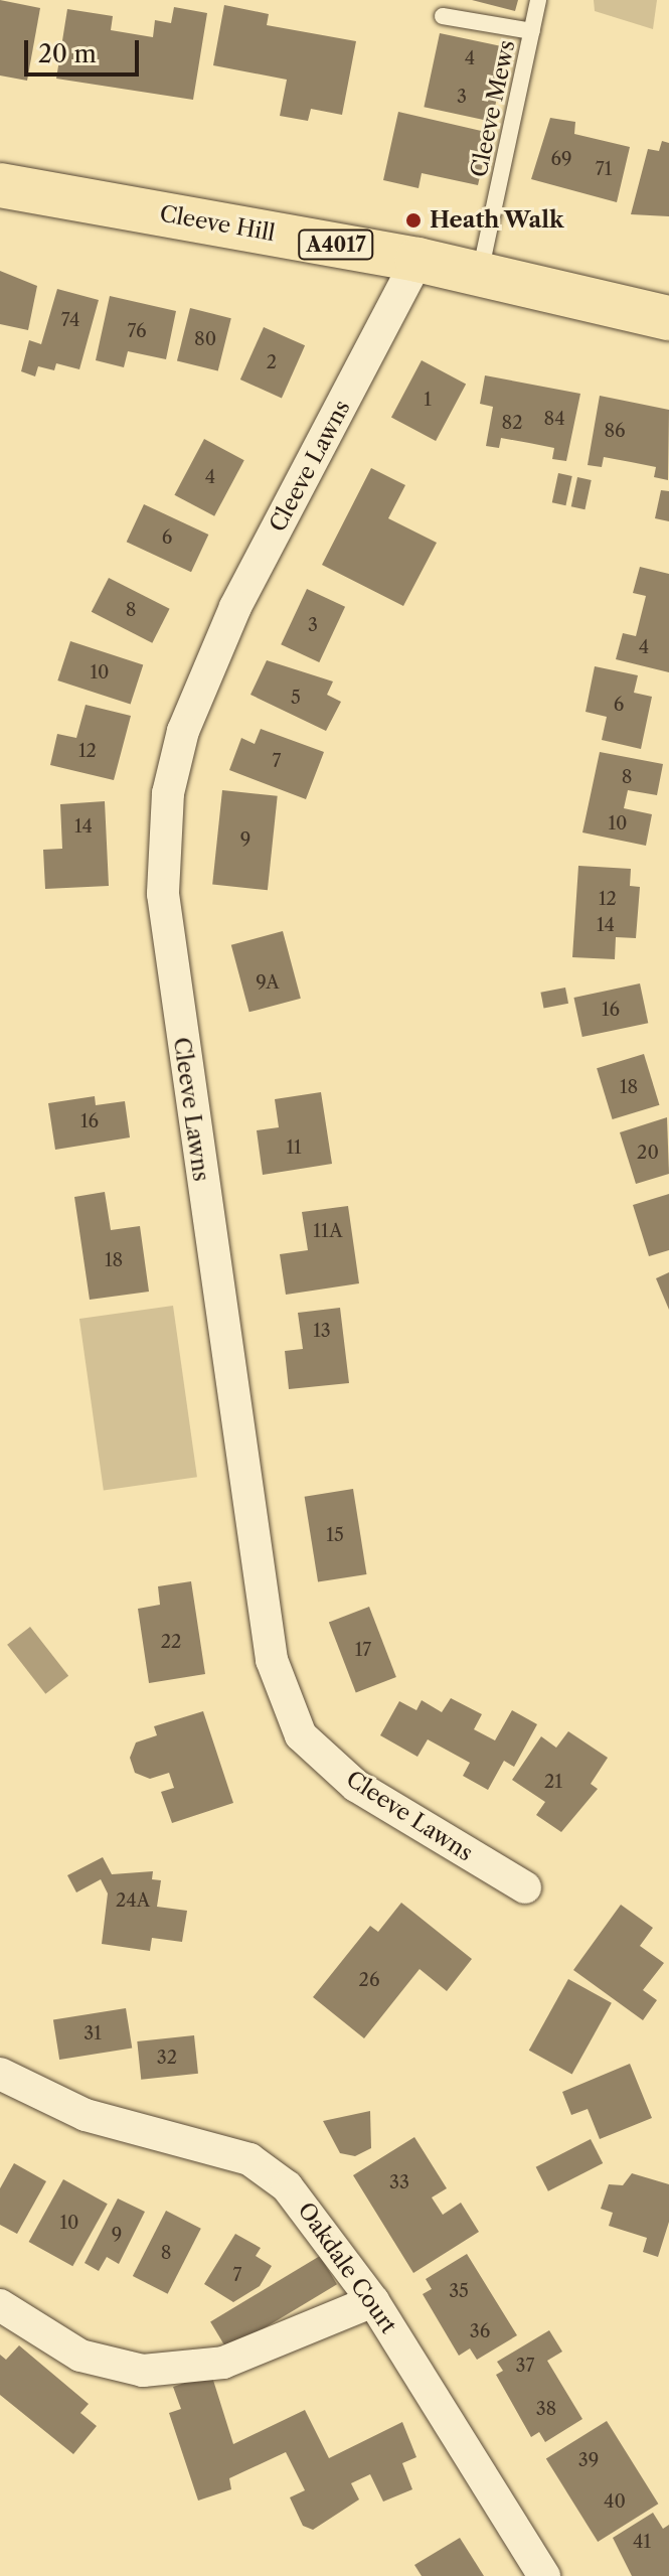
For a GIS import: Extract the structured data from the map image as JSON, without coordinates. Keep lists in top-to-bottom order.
{
  "streets": {
    "main road": ["Cleeve Hill", "A4017"],
    "street": ["Cleeve Lawns", "Oakdale Court"],
    "lane": ["Cleeve Mews"]
  },
  "crossings": [
    ["Cleeve Mews", "Cleeve Hill"],
    ["Cleeve Hill", "Cleeve Lawns"]
  ],
  "places": ["Heath Walk"],
  "house_numbers": [
    "4",
    "3",
    "69",
    "71",
    "74",
    "76",
    "80",
    "2",
    "1",
    "84",
    "82",
    "86",
    "4",
    "6",
    "8",
    "3",
    "4",
    "10",
    "5",
    "6",
    "12",
    "7",
    "8",
    "10",
    "14",
    "9",
    "12",
    "14",
    "9A",
    "16",
    "18",
    "16",
    "11",
    "20",
    "11A",
    "18",
    "13",
    "15",
    "22",
    "17",
    "21",
    "24A",
    "26",
    "31",
    "32",
    "33",
    "10",
    "9",
    "8",
    "7",
    "35",
    "36",
    "37",
    "38",
    "39",
    "40",
    "41"
  ],
  "scale_bar": "20 m"
}
